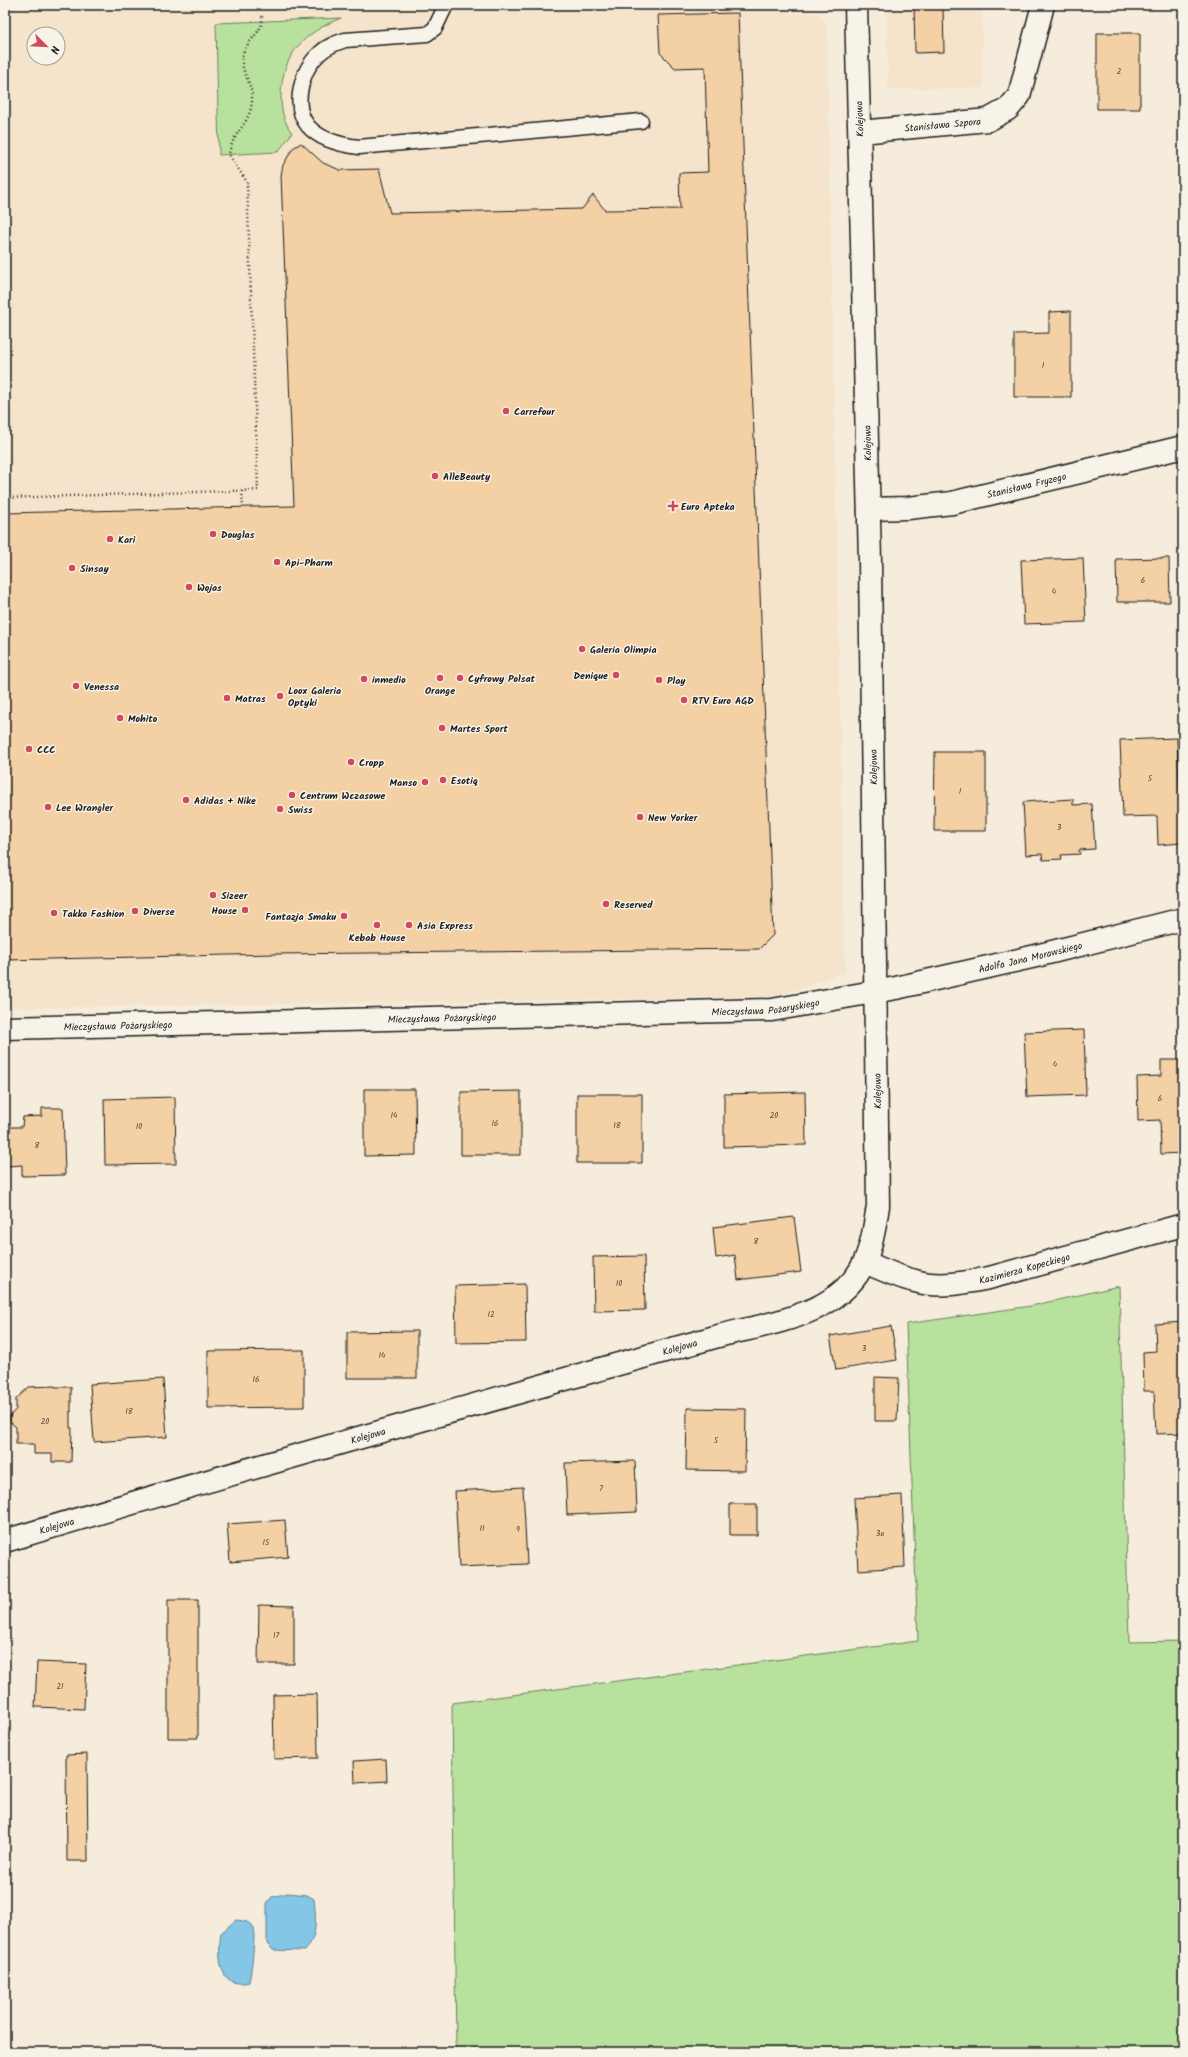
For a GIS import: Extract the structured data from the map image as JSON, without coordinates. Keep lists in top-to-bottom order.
{
  "streets": {
    "street": [
      "Kolejowa",
      "Stanisława Szpora",
      "Stanisława Fryzego",
      "Adolfa Jana Morawskiego",
      "Mieczysława Pożaryskiego",
      "Kazimierza Kopeckiego"
    ]
  },
  "crossings": [
    ["Kolejowa", "Stanisława Szpora"],
    ["Kolejowa", "Stanisława Fryzego"],
    ["Kolejowa", "Adolfa Jana Morawskiego"],
    ["Kolejowa", "Mieczysława Pożaryskiego"],
    ["Kolejowa", "Kazimierza Kopeckiego"],
    ["Adolfa Jana Morawskiego", "Mieczysława Pożaryskiego"]
  ],
  "places": {
    "other": [
      "Carrefour",
      "AlleBeauty",
      "Douglas",
      "Kari",
      "Api-Pharm",
      "Sinsay",
      "Wojas",
      "Galeria Olimpia",
      "Denique",
      "Orange",
      "Cyfrowy Polsat",
      "inmedio",
      "Play",
      "Venessa",
      "Loox Galeria Optyki",
      "Matras",
      "RTV Euro AGD",
      "Mohito",
      "Martes Sport",
      "CCC",
      "Cropp",
      "Esotiq",
      "Manso",
      "Centrum Wczasowe",
      "Adidas + Nike",
      "Lee Wrangler",
      "Swiss",
      "New Yorker",
      "Sizeer",
      "Reserved",
      "House",
      "Diverse",
      "Takko Fashion",
      "Fantazja Smaku",
      "Kebab House",
      "Asia Express"
    ],
    "health": ["Euro Apteka"]
  },
  "house_numbers": [
    "2",
    "1",
    "6",
    "4",
    "5",
    "1",
    "3",
    "4",
    "6",
    "14",
    "20",
    "16",
    "18",
    "10",
    "8",
    "8",
    "10",
    "12",
    "3",
    "14",
    "16",
    "18",
    "20",
    "5",
    "7",
    "11",
    "9",
    "3a",
    "15",
    "17",
    "21"
  ],
  "north": "bottom right"
}
